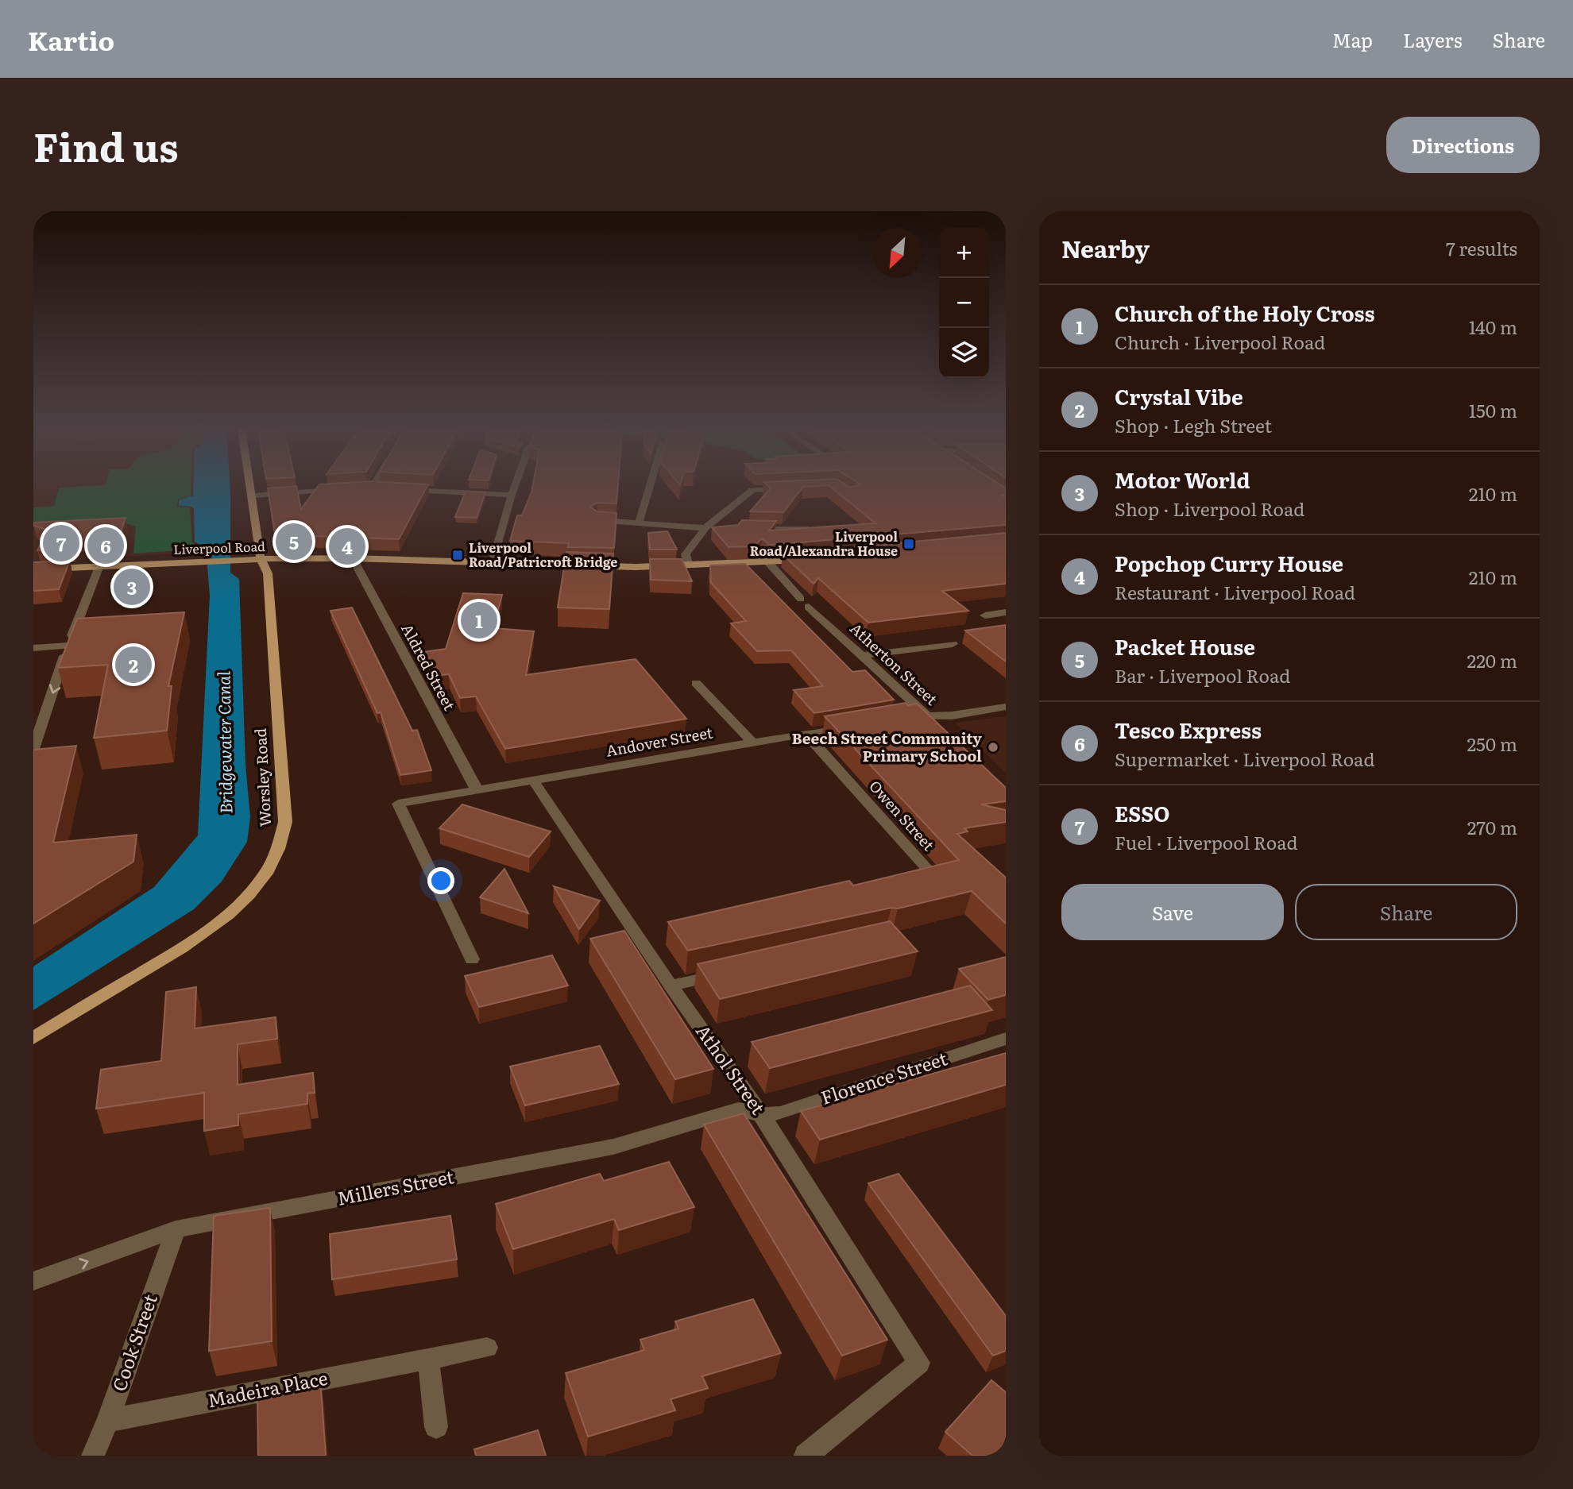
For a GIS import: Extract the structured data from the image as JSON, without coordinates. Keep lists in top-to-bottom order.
{
  "streets": {
    "main road": ["Liverpool Road", "Worsley Road"],
    "street": [
      "Atherton Street",
      "Aldred Street",
      "Andover Street",
      "Owen Street",
      "Athol Street",
      "Florence Street",
      "Millers Street",
      "Cook Street",
      "Madeira Place"
    ]
  },
  "crossings": [
    ["Liverpool Road", "Atherton Street"],
    ["Liverpool Road", "Aldred Street"],
    ["Liverpool Road", "Worsley Road"],
    ["Aldred Street", "Andover Street"],
    ["Andover Street", "Owen Street"],
    ["Andover Street", "Athol Street"],
    ["Athol Street", "Florence Street"],
    ["Athol Street", "Millers Street"],
    ["Florence Street", "Millers Street"],
    ["Millers Street", "Cook Street"],
    ["Cook Street", "Madeira Place"]
  ],
  "water": ["Bridgewater Canal"],
  "places": {
    "transit": ["Liverpool Road/Alexandra House", "Liverpool Road/Patricroft Bridge"],
    "other": ["Beech Street Community Primary School"]
  },
  "north": "bottom left",
  "page": {
    "header": "Kartio",
    "nav": ["Map", "Layers", "Share"],
    "title": "Find us",
    "buttons": [
      "Directions",
      ["Save", "Share"]
    ],
    "heading": ["Nearby", "7 results"],
    "map_buttons": ["+", "−"],
    "list": [
      {
        "mark": "1",
        "name": "Church of the Holy Cross",
        "note": "Church · Liverpool Road",
        "value": "140 m"
      },
      {
        "mark": "2",
        "name": "Crystal Vibe",
        "note": "Shop · Legh Street",
        "value": "150 m"
      },
      {
        "mark": "3",
        "name": "Motor World",
        "note": "Shop · Liverpool Road",
        "value": "210 m"
      },
      {
        "mark": "4",
        "name": "Popchop Curry House",
        "note": "Restaurant · Liverpool Road",
        "value": "210 m"
      },
      {
        "mark": "5",
        "name": "Packet House",
        "note": "Bar · Liverpool Road",
        "value": "220 m"
      },
      {
        "mark": "6",
        "name": "Tesco Express",
        "note": "Supermarket · Liverpool Road",
        "value": "250 m"
      },
      {
        "mark": "7",
        "name": "ESSO",
        "note": "Fuel · Liverpool Road",
        "value": "270 m"
      }
    ],
    "pins": [
      "5",
      "7",
      "6",
      "4",
      "3",
      "1",
      "2"
    ]
  }
}
